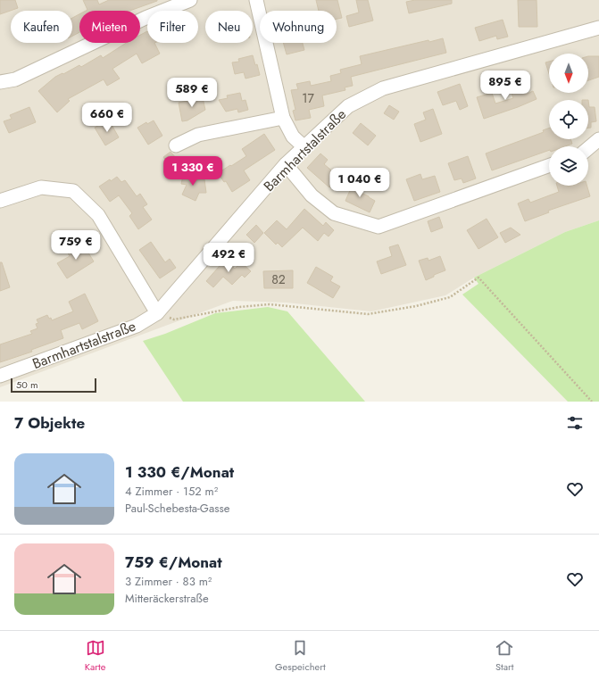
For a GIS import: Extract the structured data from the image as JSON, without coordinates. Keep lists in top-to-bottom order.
{
  "streets": {
    "street": ["Barmhartstalstraße"]
  },
  "house_numbers": ["17", "82"],
  "scale_bar": "50 m",
  "north": "bottom",
  "page": {
    "chip": [
      "Kaufen",
      "Mieten",
      "Filter",
      "Neu",
      "Wohnung"
    ],
    "price": [
      "895 €",
      "589 €",
      "660 €",
      "1 330 €",
      "1 040 €",
      "759 €",
      "492 €"
    ],
    "scale": "50 m",
    "heading": "7 Objekte",
    "list": [
      {
        "name": "1 330 €/Monat",
        "note": "4 Zimmer · 152 m² · Paul-Schebesta-Gasse"
      },
      {
        "name": "759 €/Monat",
        "note": "3 Zimmer · 83 m² · Mitteräckerstraße"
      }
    ],
    "tabs": ["Karte", "Gespeichert", "Start"]
  }
}
